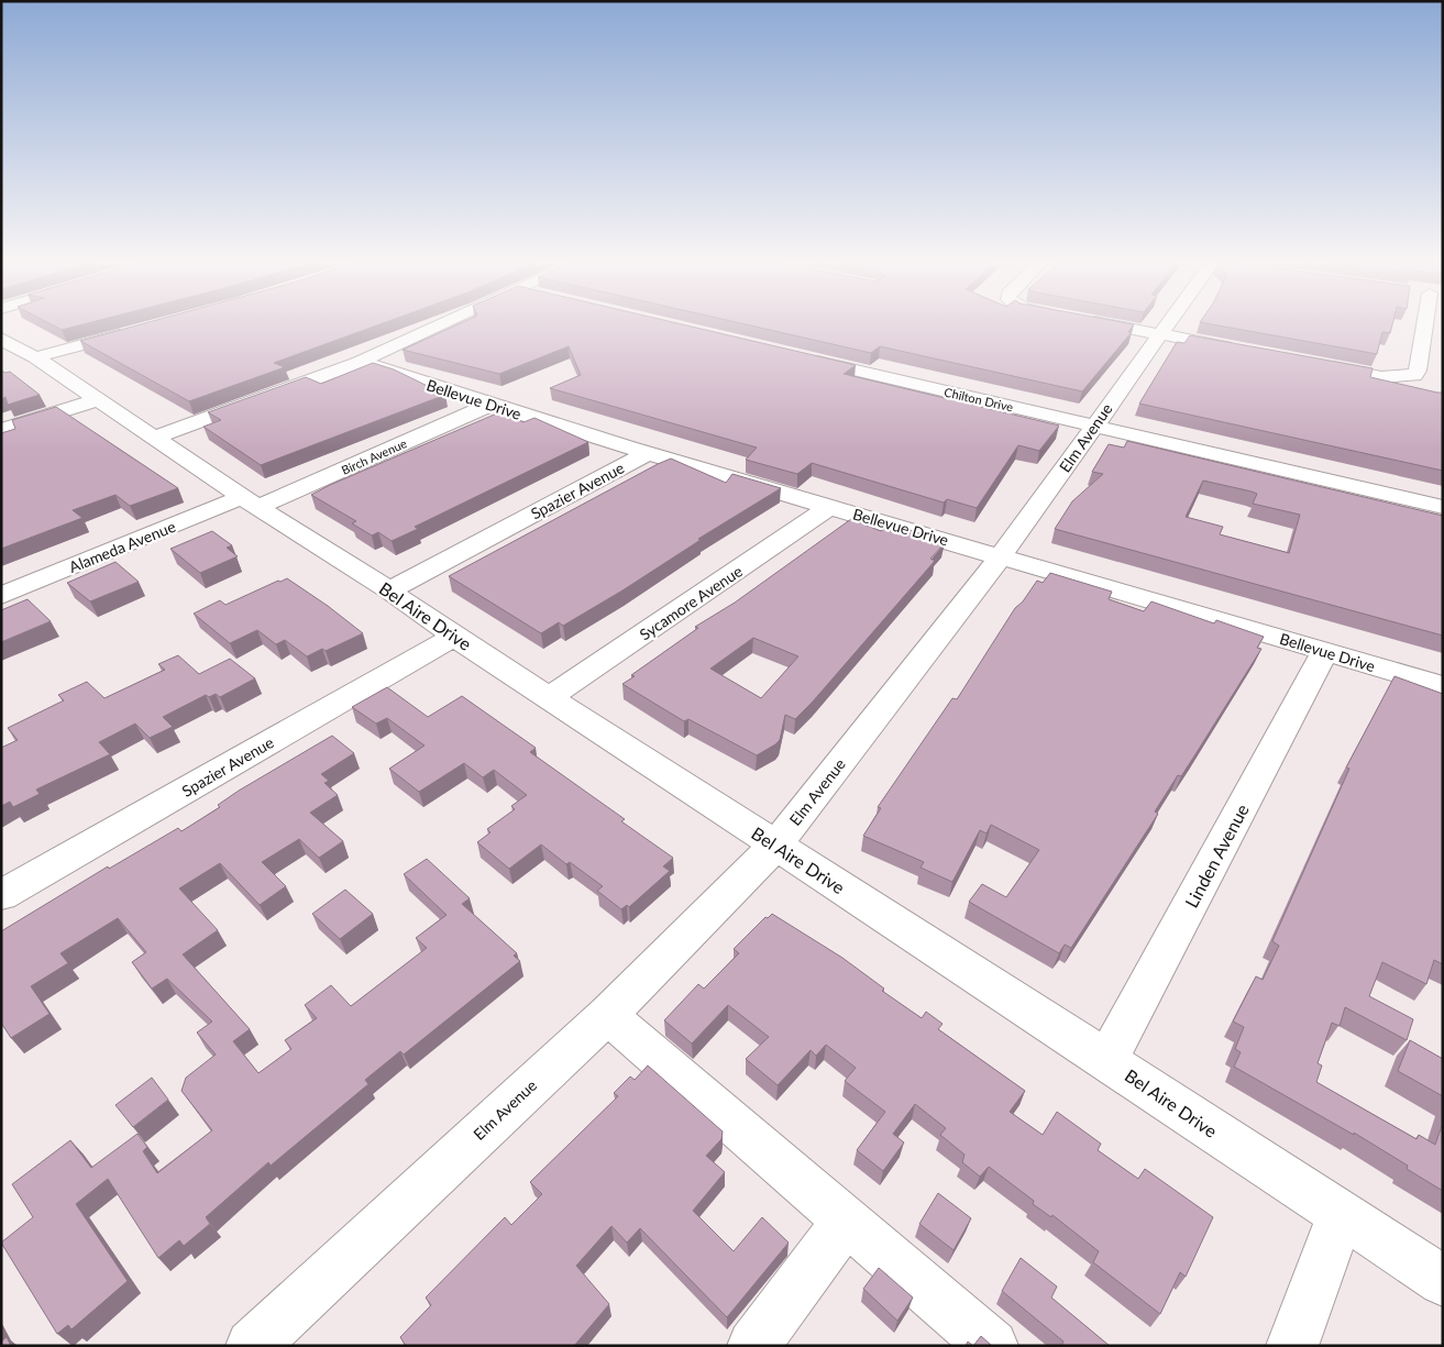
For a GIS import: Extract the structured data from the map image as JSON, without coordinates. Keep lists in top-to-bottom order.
{
  "streets": {
    "street": [
      "Bellevue Drive",
      "Chilton Drive",
      "Elm Avenue",
      "Birch Avenue",
      "Spazier Avenue",
      "Alameda Avenue",
      "Sycamore Avenue",
      "Bel Aire Drive",
      "Linden Avenue"
    ]
  },
  "crossings": [
    ["Bellevue Drive", "Elm Avenue"],
    ["Bellevue Drive", "Birch Avenue"],
    ["Bellevue Drive", "Spazier Avenue"],
    ["Bellevue Drive", "Sycamore Avenue"],
    ["Bellevue Drive", "Linden Avenue"],
    ["Chilton Drive", "Elm Avenue"],
    ["Elm Avenue", "Bel Aire Drive"],
    ["Birch Avenue", "Alameda Avenue"],
    ["Birch Avenue", "Bel Aire Drive"],
    ["Spazier Avenue", "Bel Aire Drive"],
    ["Alameda Avenue", "Bel Aire Drive"],
    ["Sycamore Avenue", "Bel Aire Drive"],
    ["Bel Aire Drive", "Linden Avenue"]
  ]
}
